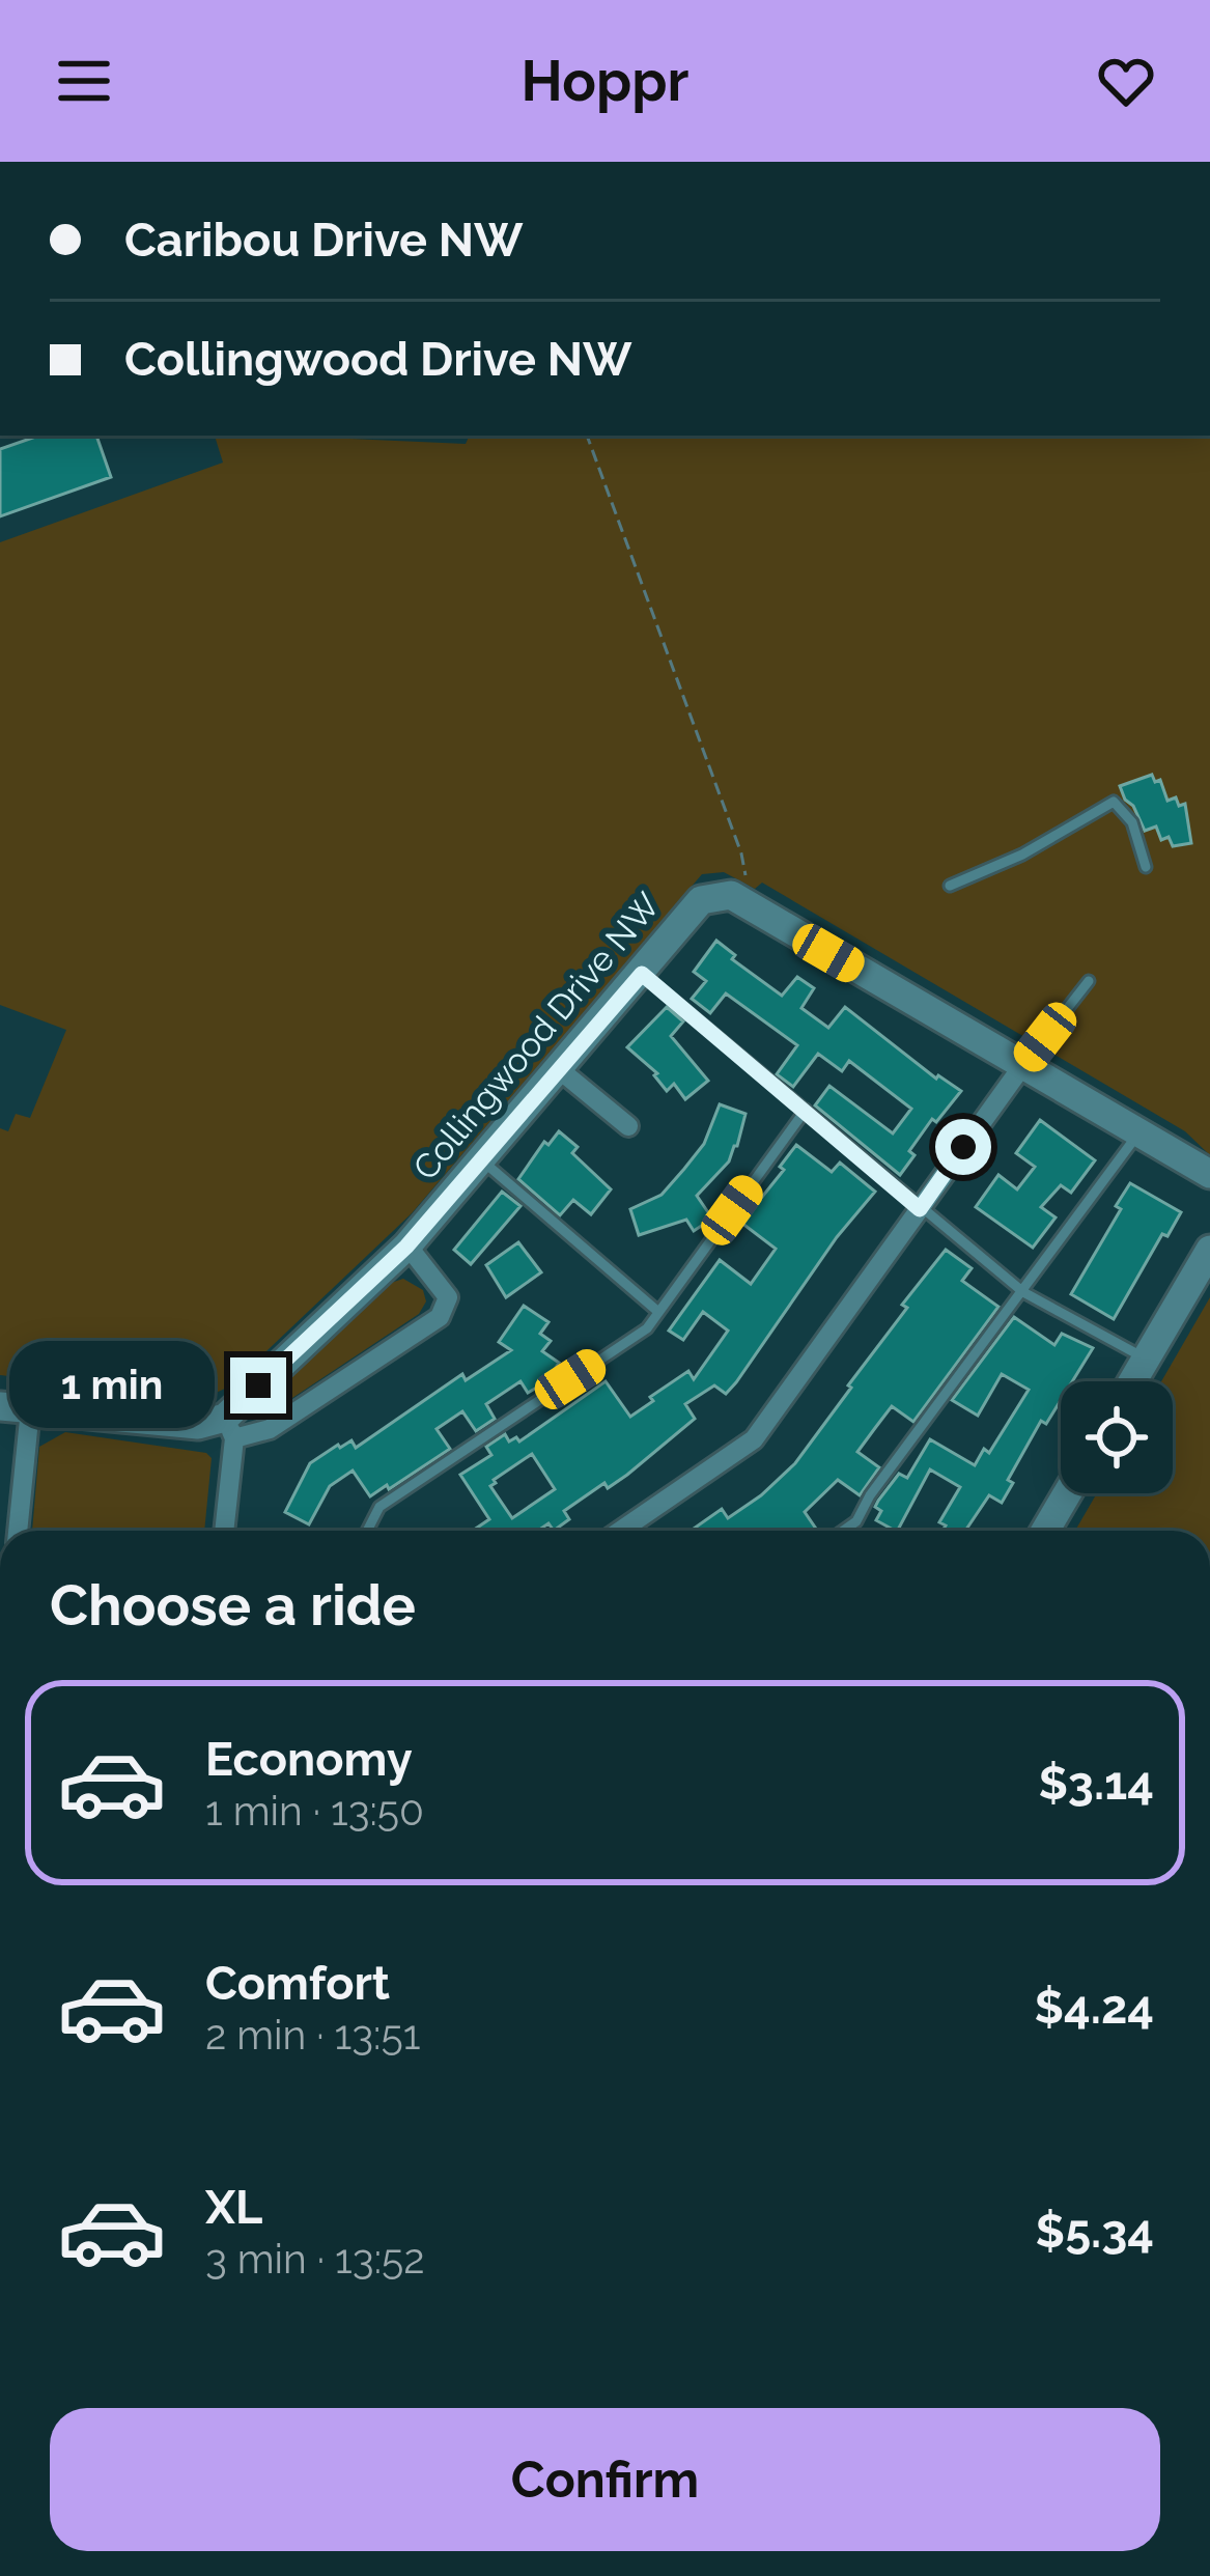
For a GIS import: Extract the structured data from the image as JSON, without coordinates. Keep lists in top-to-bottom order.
{
  "streets": {
    "street": ["Collingwood Drive NW"]
  },
  "page": {
    "header": "Hoppr",
    "banner": ["Caribou Drive NW", "Collingwood Drive NW"],
    "bubble": "1 min",
    "heading": "Choose a ride",
    "list": [
      {
        "name": "Economy",
        "note": "1 min · 13:50",
        "value": "$3.14"
      },
      {
        "name": "Comfort",
        "note": "2 min · 13:51",
        "value": "$4.24"
      },
      {
        "name": "XL",
        "note": "3 min · 13:52",
        "value": "$5.34"
      }
    ],
    "buttons": "Confirm"
  }
}
